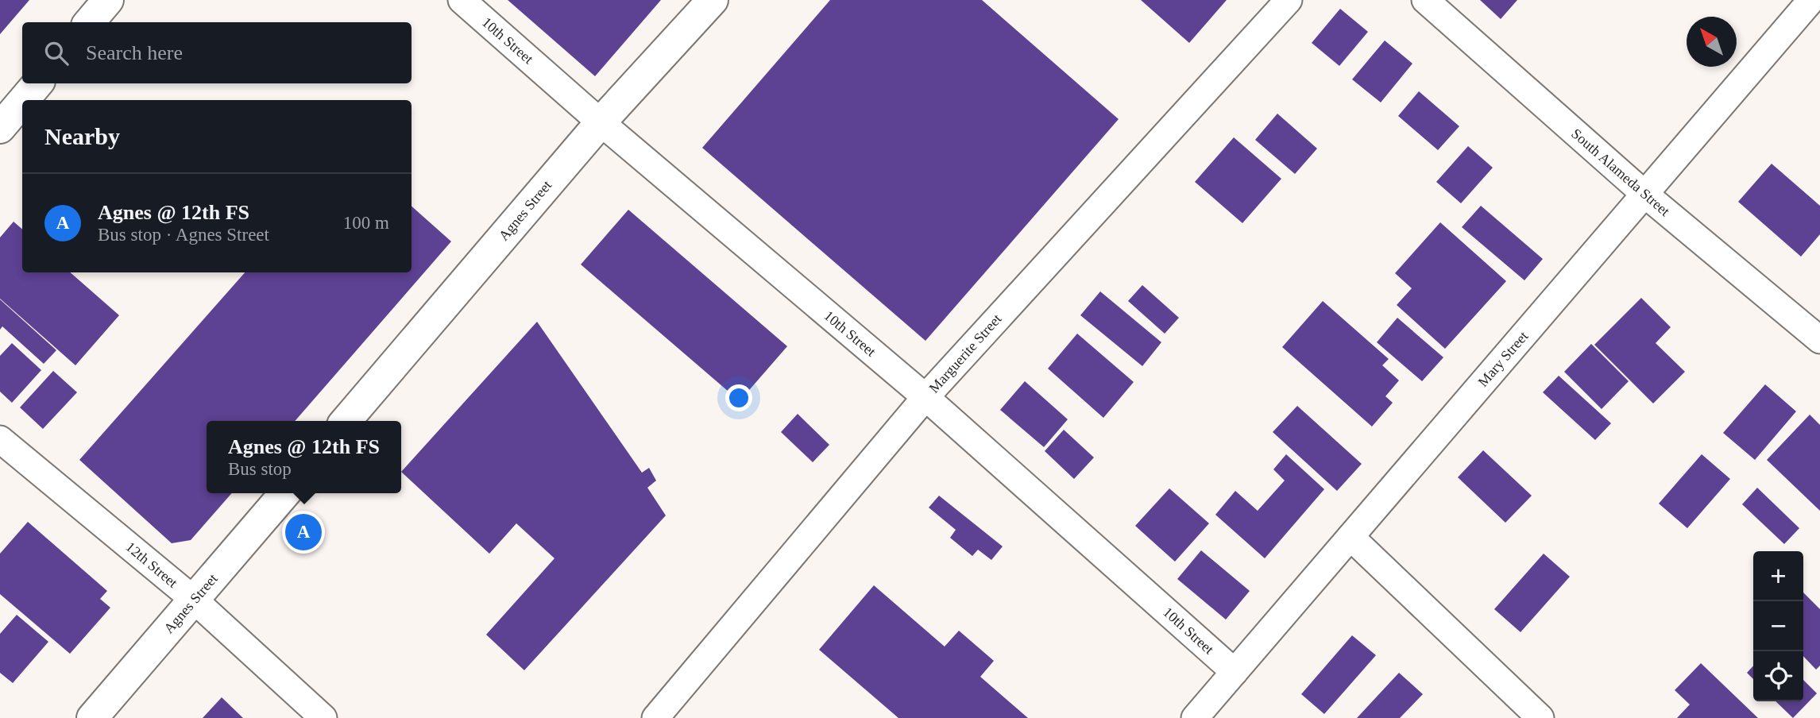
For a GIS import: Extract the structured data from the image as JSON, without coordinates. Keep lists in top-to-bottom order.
{
  "streets": {
    "main road": ["Agnes Street"],
    "street": [
      "10th Street",
      "South Alameda Street",
      "Marguerite Street",
      "Mary Street",
      "12th Street"
    ]
  },
  "crossings": [
    ["10th Street", "Agnes Street"],
    ["10th Street", "Marguerite Street"],
    ["10th Street", "Mary Street"],
    ["South Alameda Street", "Mary Street"],
    ["Agnes Street", "12th Street"]
  ],
  "north": "top left",
  "page": {
    "search": "Search here",
    "heading": "Nearby",
    "list": [
      {
        "mark": "A",
        "name": "Agnes @ 12th FS",
        "note": "Bus stop · Agnes Street",
        "value": "100 m"
      }
    ],
    "popup": ["Agnes @ 12th FS", "Bus stop"],
    "pins": "A",
    "map_buttons": ["+", "−"]
  }
}
